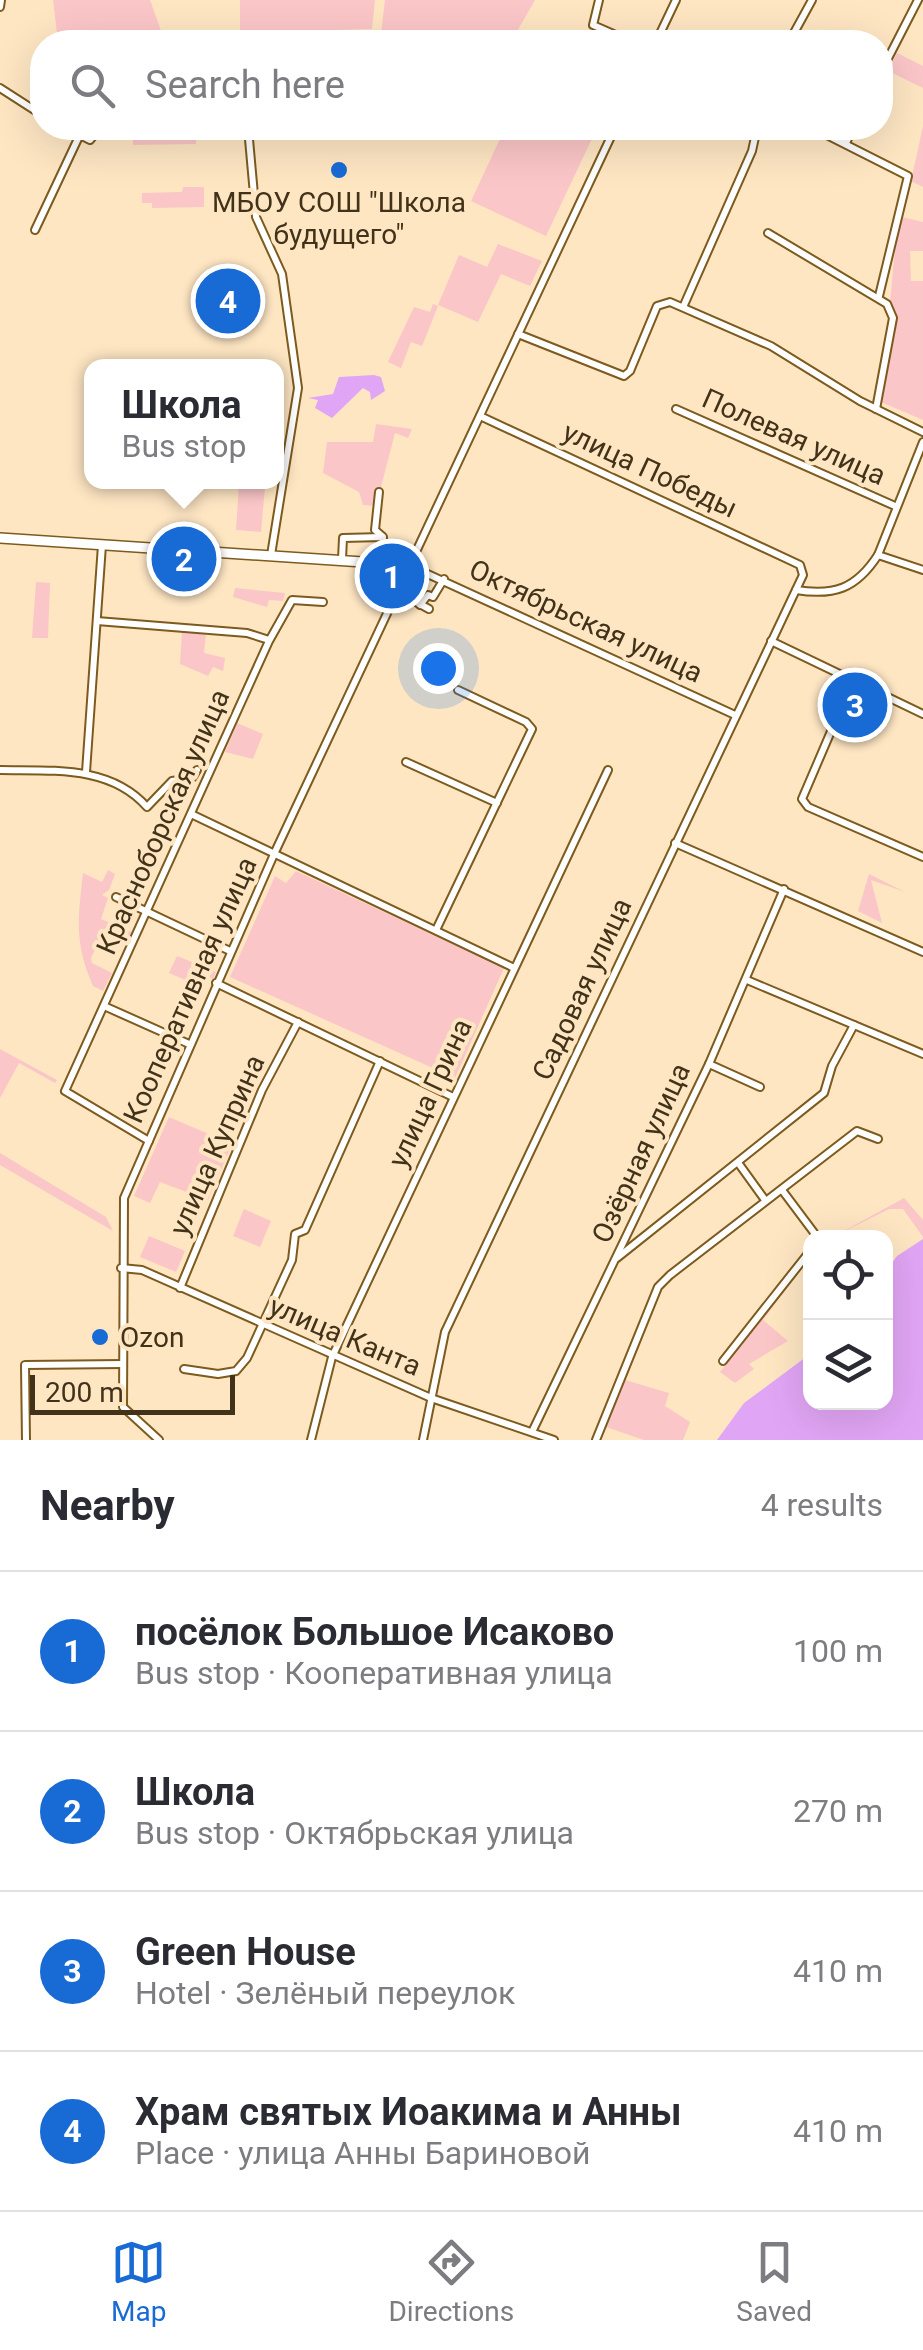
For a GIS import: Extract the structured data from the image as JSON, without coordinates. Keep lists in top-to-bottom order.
{
  "streets": {
    "street": [
      "Полевая улица",
      "улица Победы",
      "Октябрьская улица",
      "Красноборская улица",
      "Садовая улица",
      "Кооперативная улица",
      "улица Грина",
      "улица Куприна",
      "Озёрная улица",
      "улица Канта"
    ]
  },
  "crossings": [
    ["улица Победы", "Садовая улица"],
    ["улица Победы", "Кооперативная улица"],
    ["Октябрьская улица", "Садовая улица"],
    ["Октябрьская улица", "Кооперативная улица"],
    ["Красноборская улица", "Кооперативная улица"],
    ["Садовая улица", "улица Канта"],
    ["Кооперативная улица", "улица Канта"],
    ["улица Грина", "улица Канта"],
    ["улица Куприна", "улица Канта"],
    ["Озёрная улица", "улица Канта"]
  ],
  "places": ["МБОУ СОШ \"Школа будущего\"", "Ozon"],
  "scale_bar": "200 m",
  "page": {
    "search": "Search here",
    "pins": [
      "4",
      "2",
      "1",
      "3"
    ],
    "popup": ["Школа", "Bus stop"],
    "scale": "200 m",
    "heading": ["Nearby", "4 results"],
    "list": [
      {
        "mark": "1",
        "name": "посёлок Большое Исаково",
        "note": "Bus stop · Кооперативная улица",
        "value": "100 m"
      },
      {
        "mark": "2",
        "name": "Школа",
        "note": "Bus stop · Октябрьская улица",
        "value": "270 m"
      },
      {
        "mark": "3",
        "name": "Green House",
        "note": "Hotel · Зелёный переулок",
        "value": "410 m"
      },
      {
        "mark": "4",
        "name": "Храм святых Иоакима и Анны",
        "note": "Place · улица Анны Бариновой",
        "value": "410 m"
      }
    ],
    "nav": ["Map", "Directions", "Saved"]
  }
}
